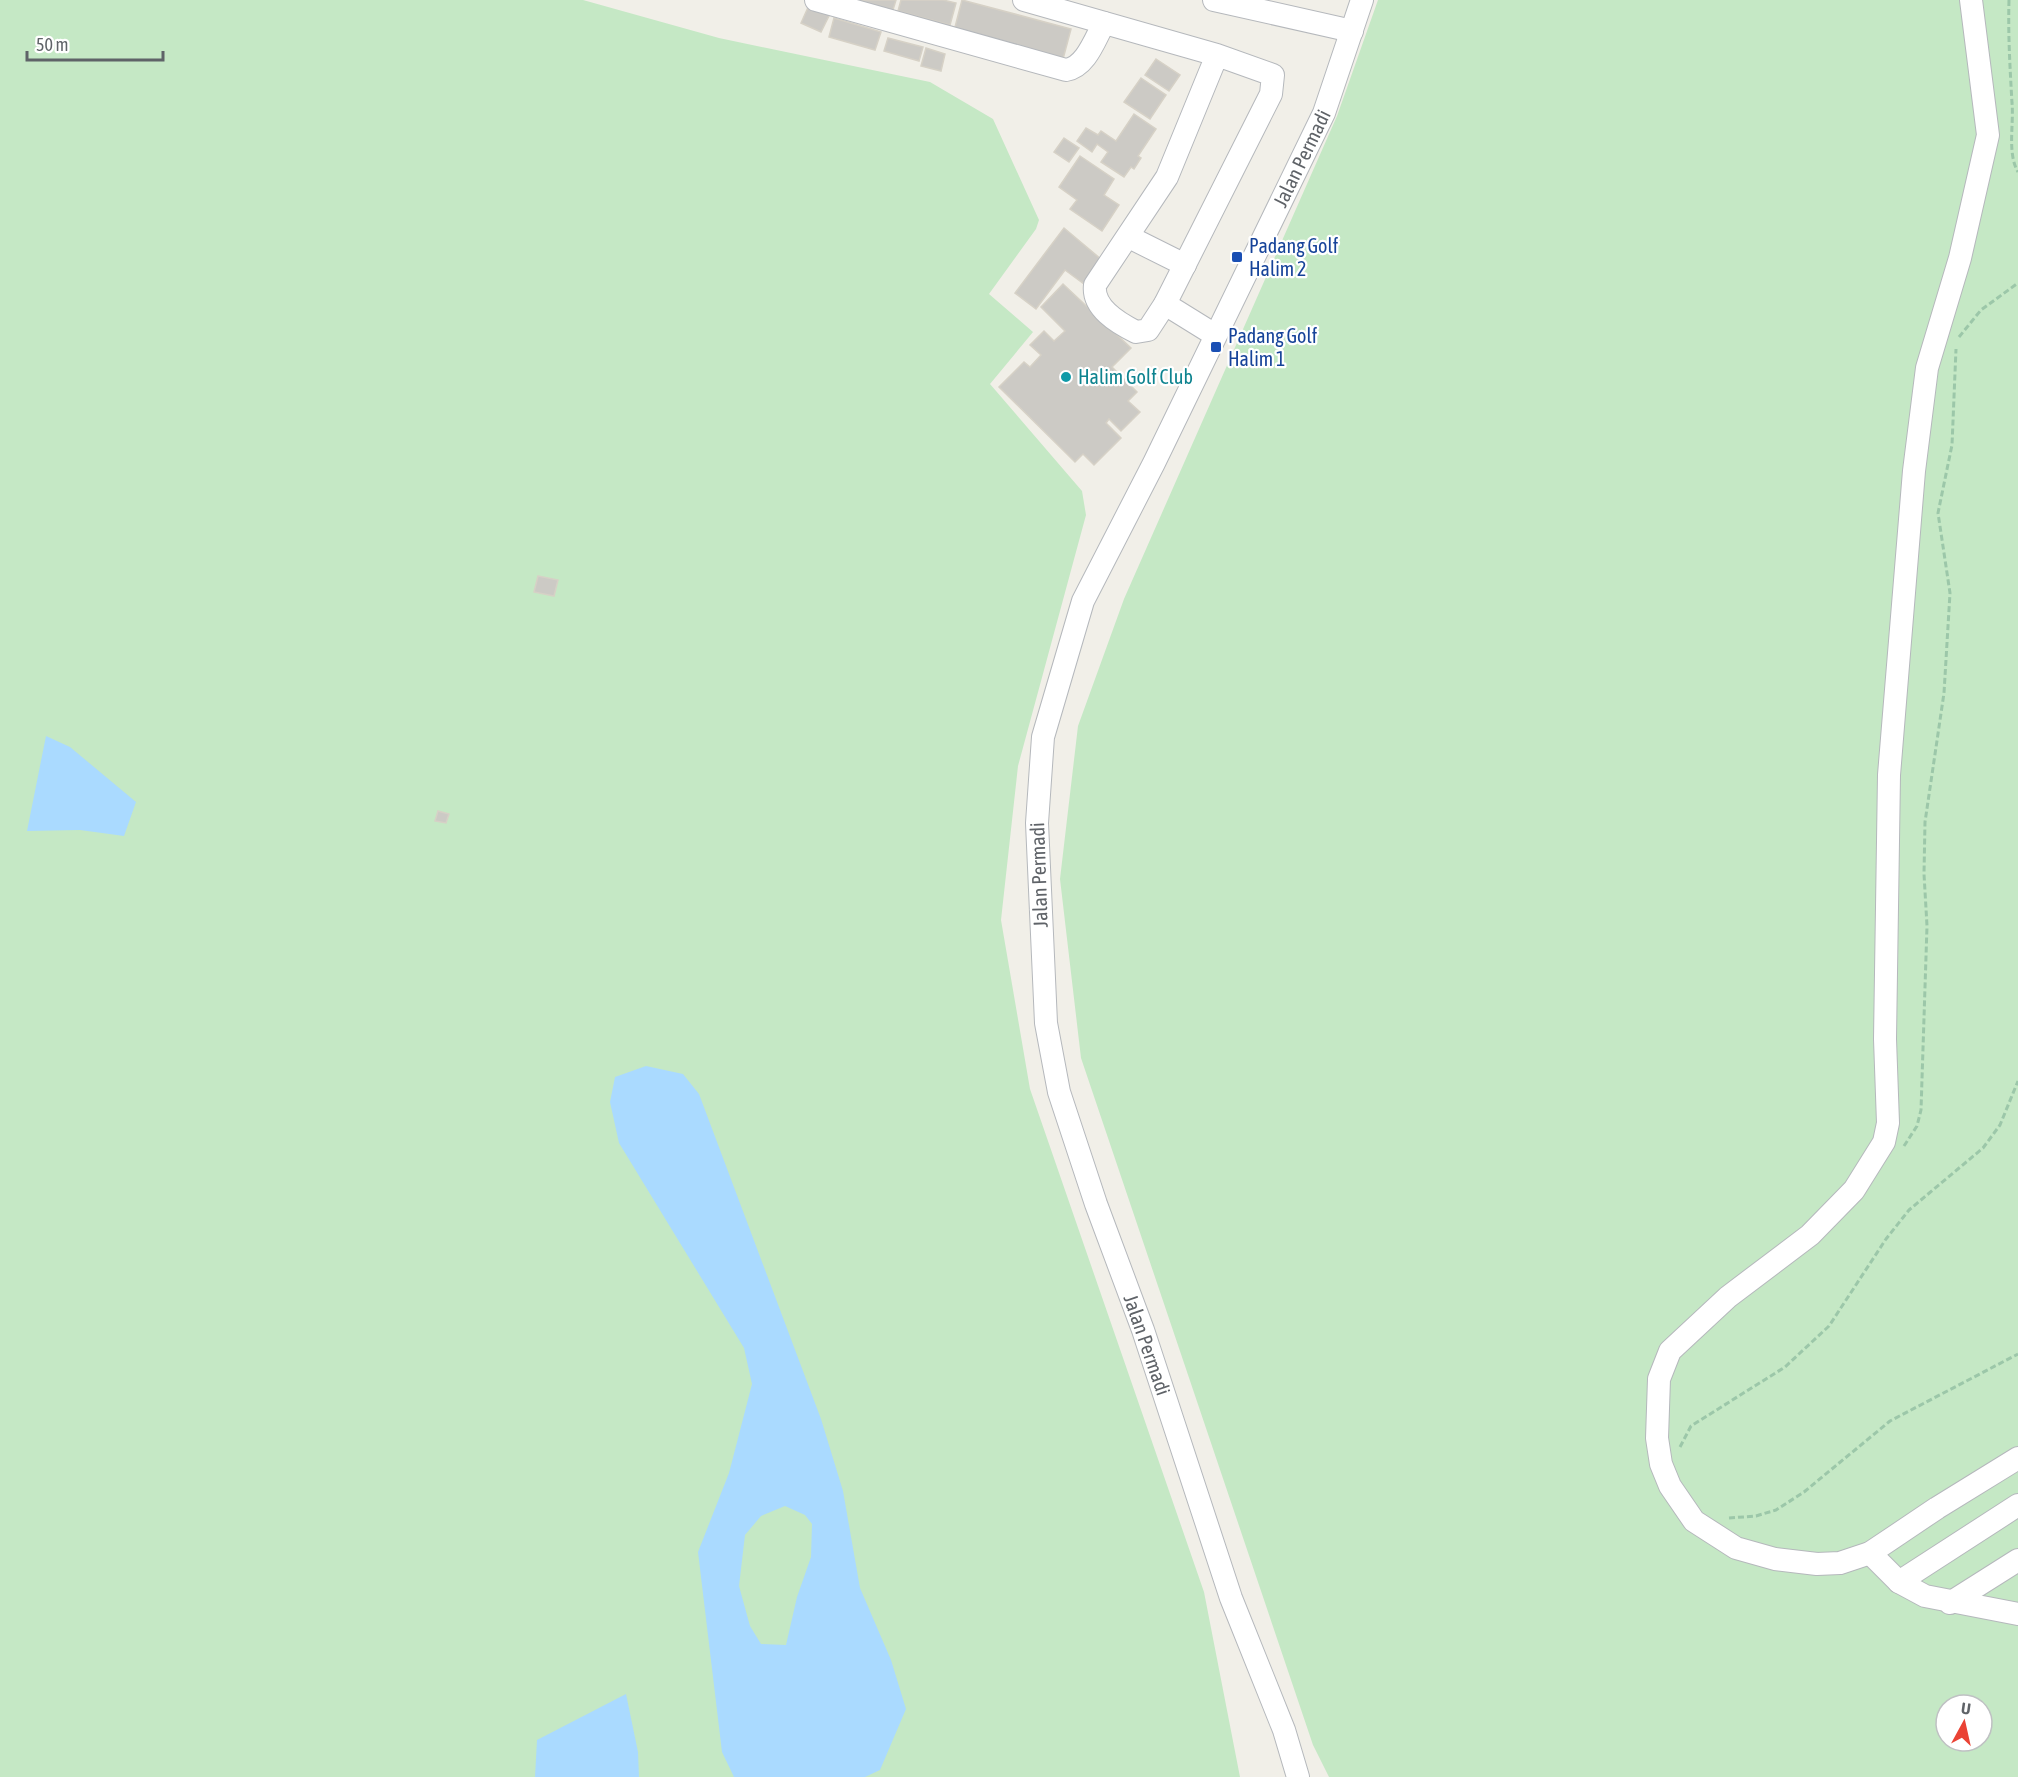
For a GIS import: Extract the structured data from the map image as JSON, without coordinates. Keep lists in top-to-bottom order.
{
  "streets": {
    "street": ["Jalan Permadi"]
  },
  "places": {
    "transit": ["Padang Golf Halim 2", "Padang Golf Halim 1"],
    "other": ["Halim Golf Club"]
  },
  "scale_bar": "50 m",
  "north": "top"
}
